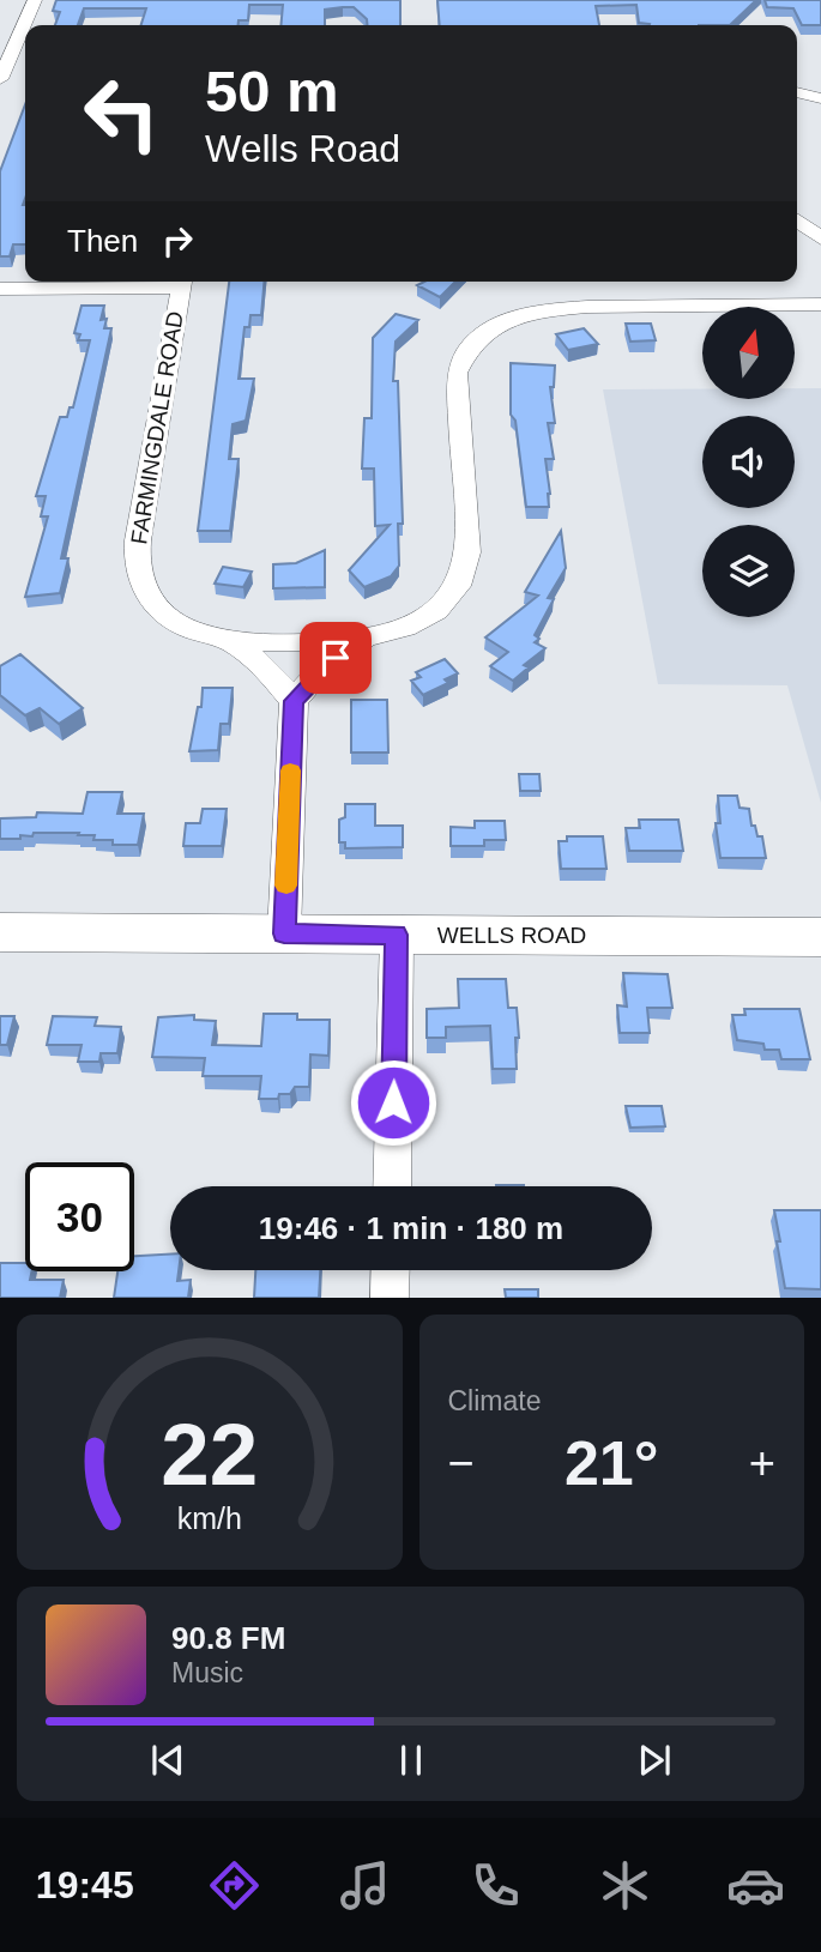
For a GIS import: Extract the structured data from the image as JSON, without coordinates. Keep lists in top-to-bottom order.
{
  "streets": {
    "main road": ["WELLS ROAD"],
    "street": ["FARMINGDALE ROAD"]
  },
  "north": "top",
  "page": {
    "turn": ["50 m", "Wells Road"],
    "then": "Then",
    "limit": "30",
    "trip": "19:46 · 1 min · 180 m",
    "tile": "Climate",
    "heat": ["−", "21°", "+"],
    "song": ["90.8 FM", "Music"],
    "tabs": "19:45",
    "gauge": ["22", "km/h"]
  }
}
